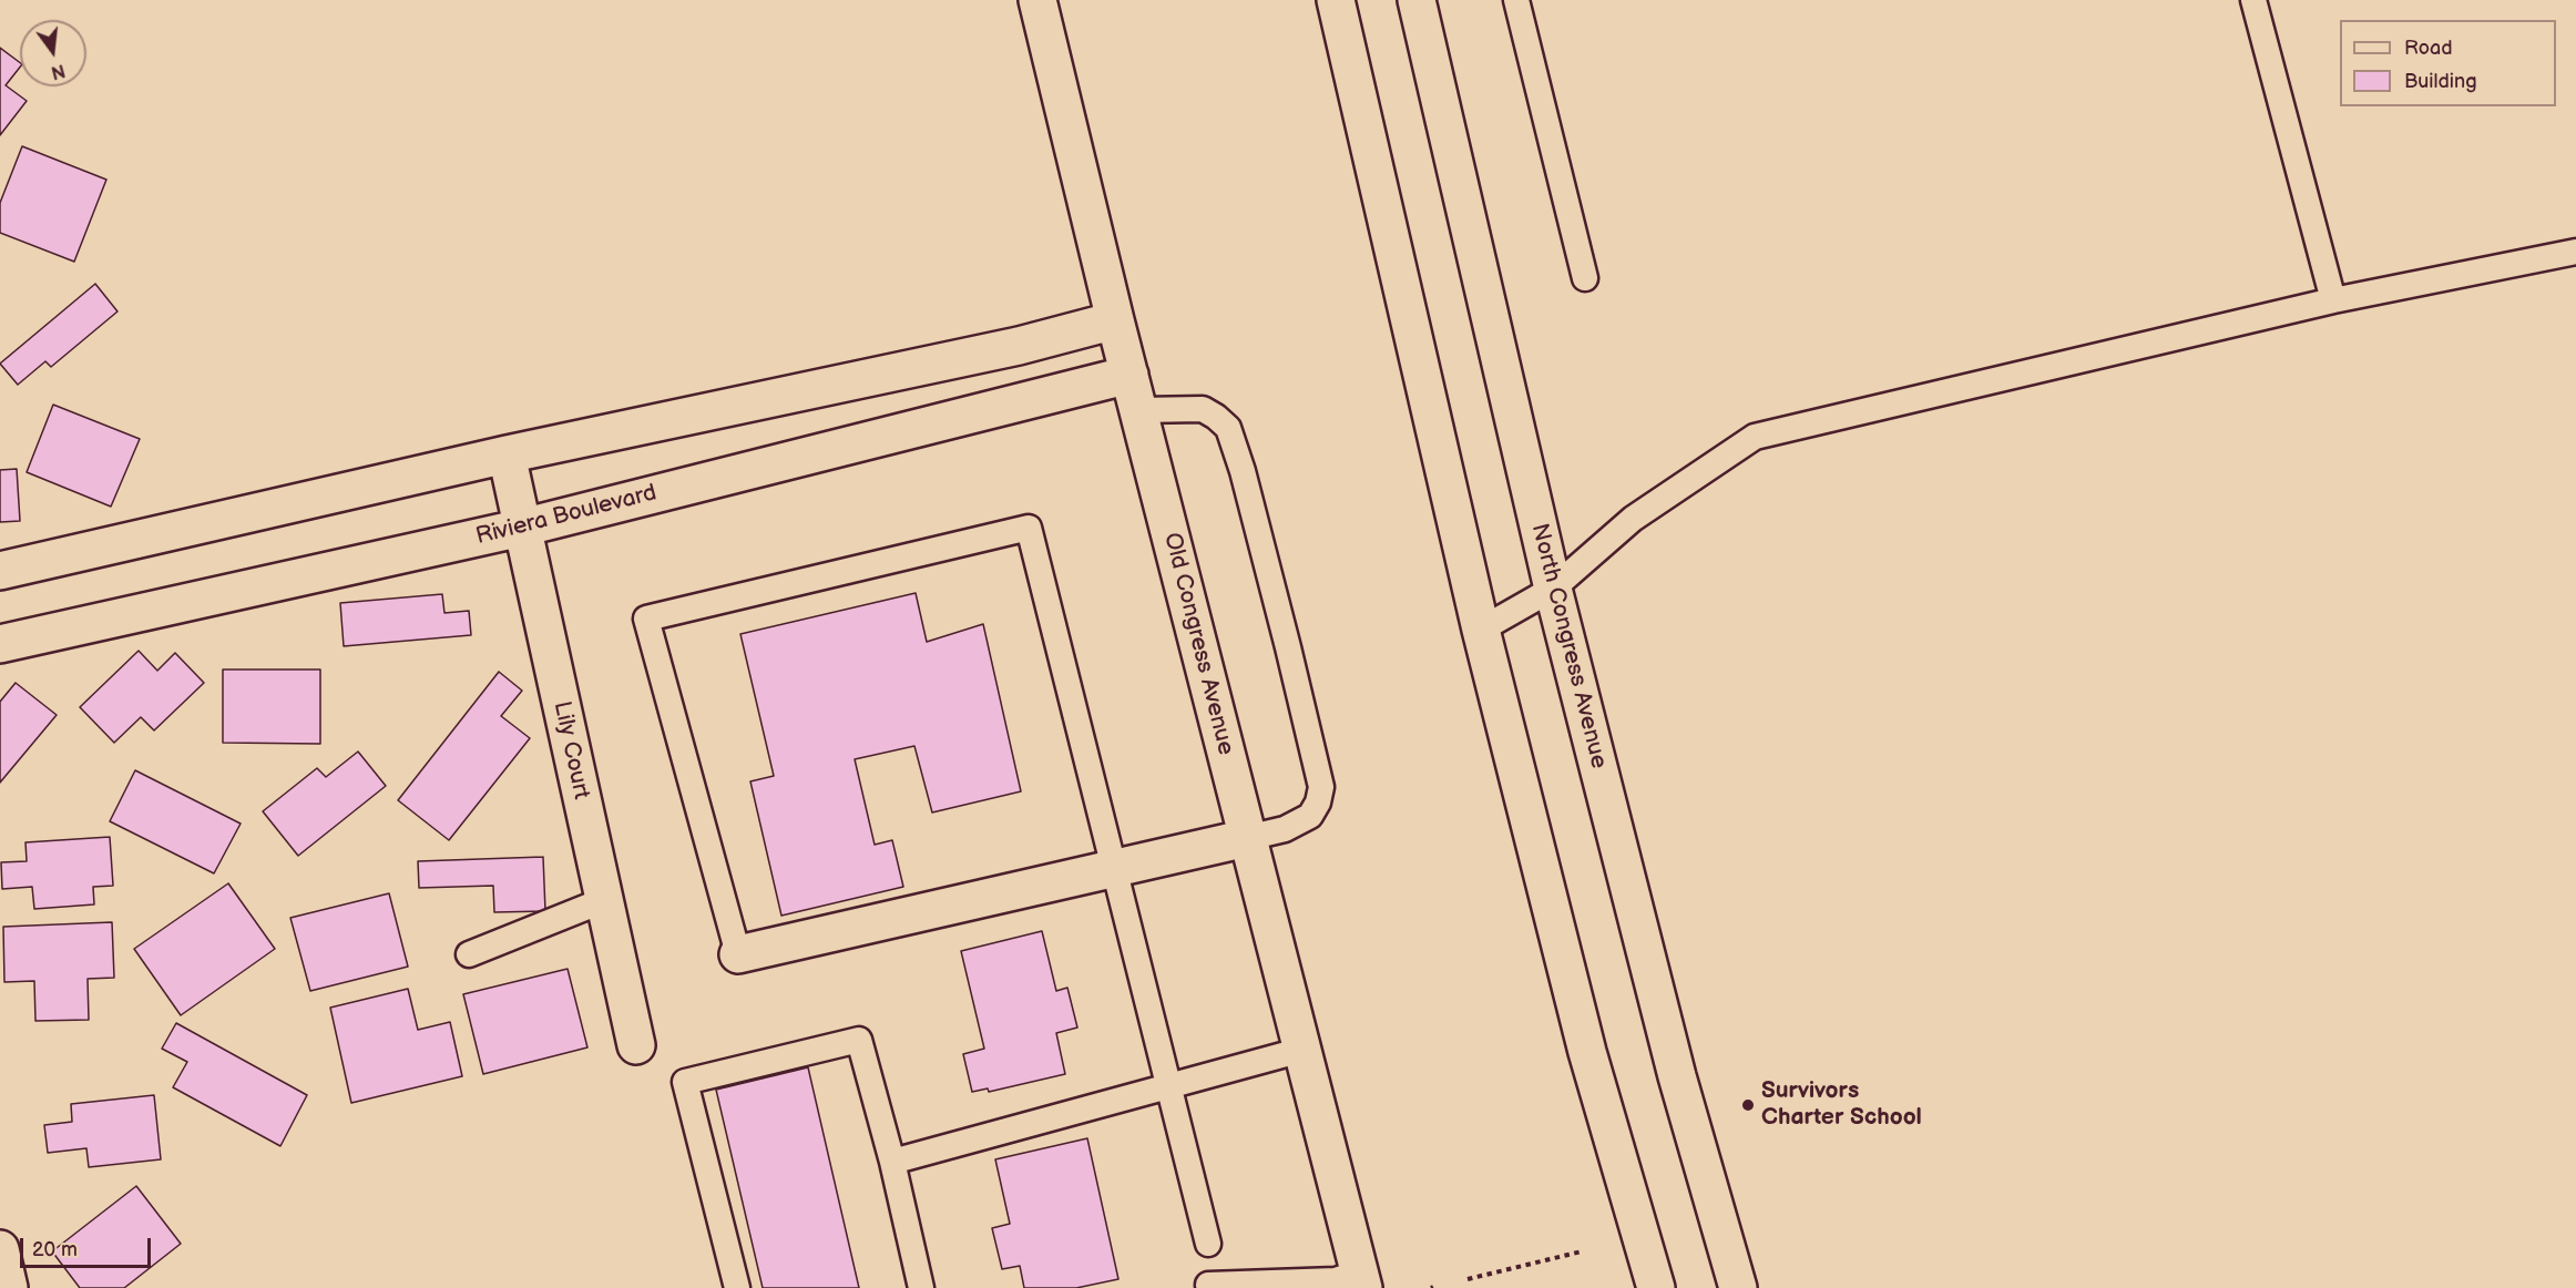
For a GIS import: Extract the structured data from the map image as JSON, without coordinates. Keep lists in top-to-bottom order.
{
  "streets": {
    "street": [
      "Riviera Boulevard",
      "Old Congress Avenue",
      "North Congress Avenue",
      "Lily Court"
    ]
  },
  "crossings": [
    ["Riviera Boulevard", "Old Congress Avenue"],
    ["Riviera Boulevard", "Lily Court"]
  ],
  "places": ["Survivors Charter School"],
  "legend": ["Road", "Building"],
  "scale_bar": "20 m",
  "north": "bottom"
}
